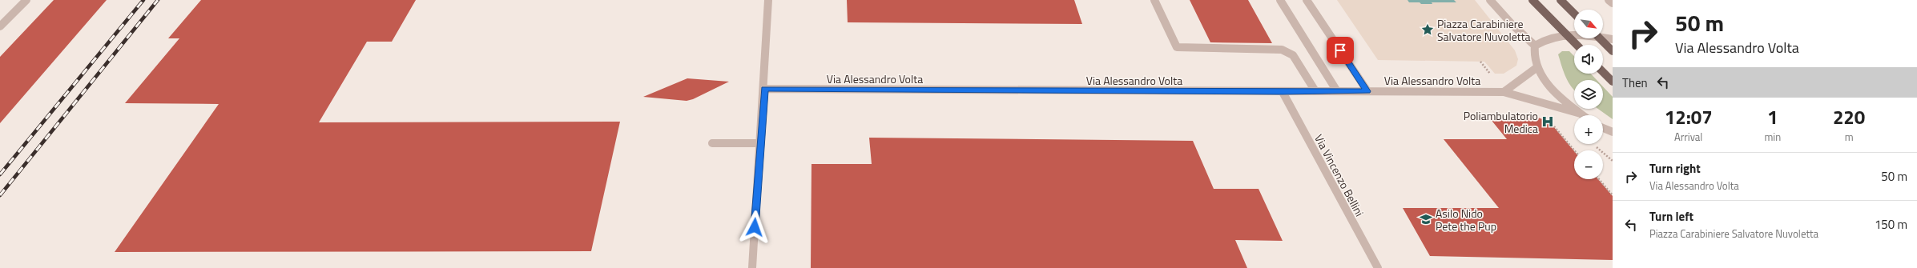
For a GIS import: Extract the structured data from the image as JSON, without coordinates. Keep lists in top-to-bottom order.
{
  "streets": {
    "street": ["Via Alessandro Volta", "Via Vincenzo Bellini"]
  },
  "crossings": [
    ["Via Alessandro Volta", "Via Vincenzo Bellini"]
  ],
  "places": {
    "place": ["Piazza Carabiniere Salvatore Nuvoletta"],
    "hospital": ["Poliambulatorio Medica"],
    "school or university": ["Asilo Nido Pete the Pup"]
  },
  "north": "bottom right",
  "page": {
    "turn": ["50 m", "Via Alessandro Volta"],
    "map_buttons": ["+", "−"],
    "then": "Then",
    "eta": [
      "12:07",
      "Arrival",
      "1",
      "min",
      "220",
      "m"
    ],
    "list": [
      {
        "name": "Turn right",
        "note": "Via Alessandro Volta",
        "value": "50 m"
      },
      {
        "name": "Turn left",
        "note": "Piazza Carabiniere Salvatore Nuvoletta",
        "value": "150 m"
      }
    ]
  }
}
